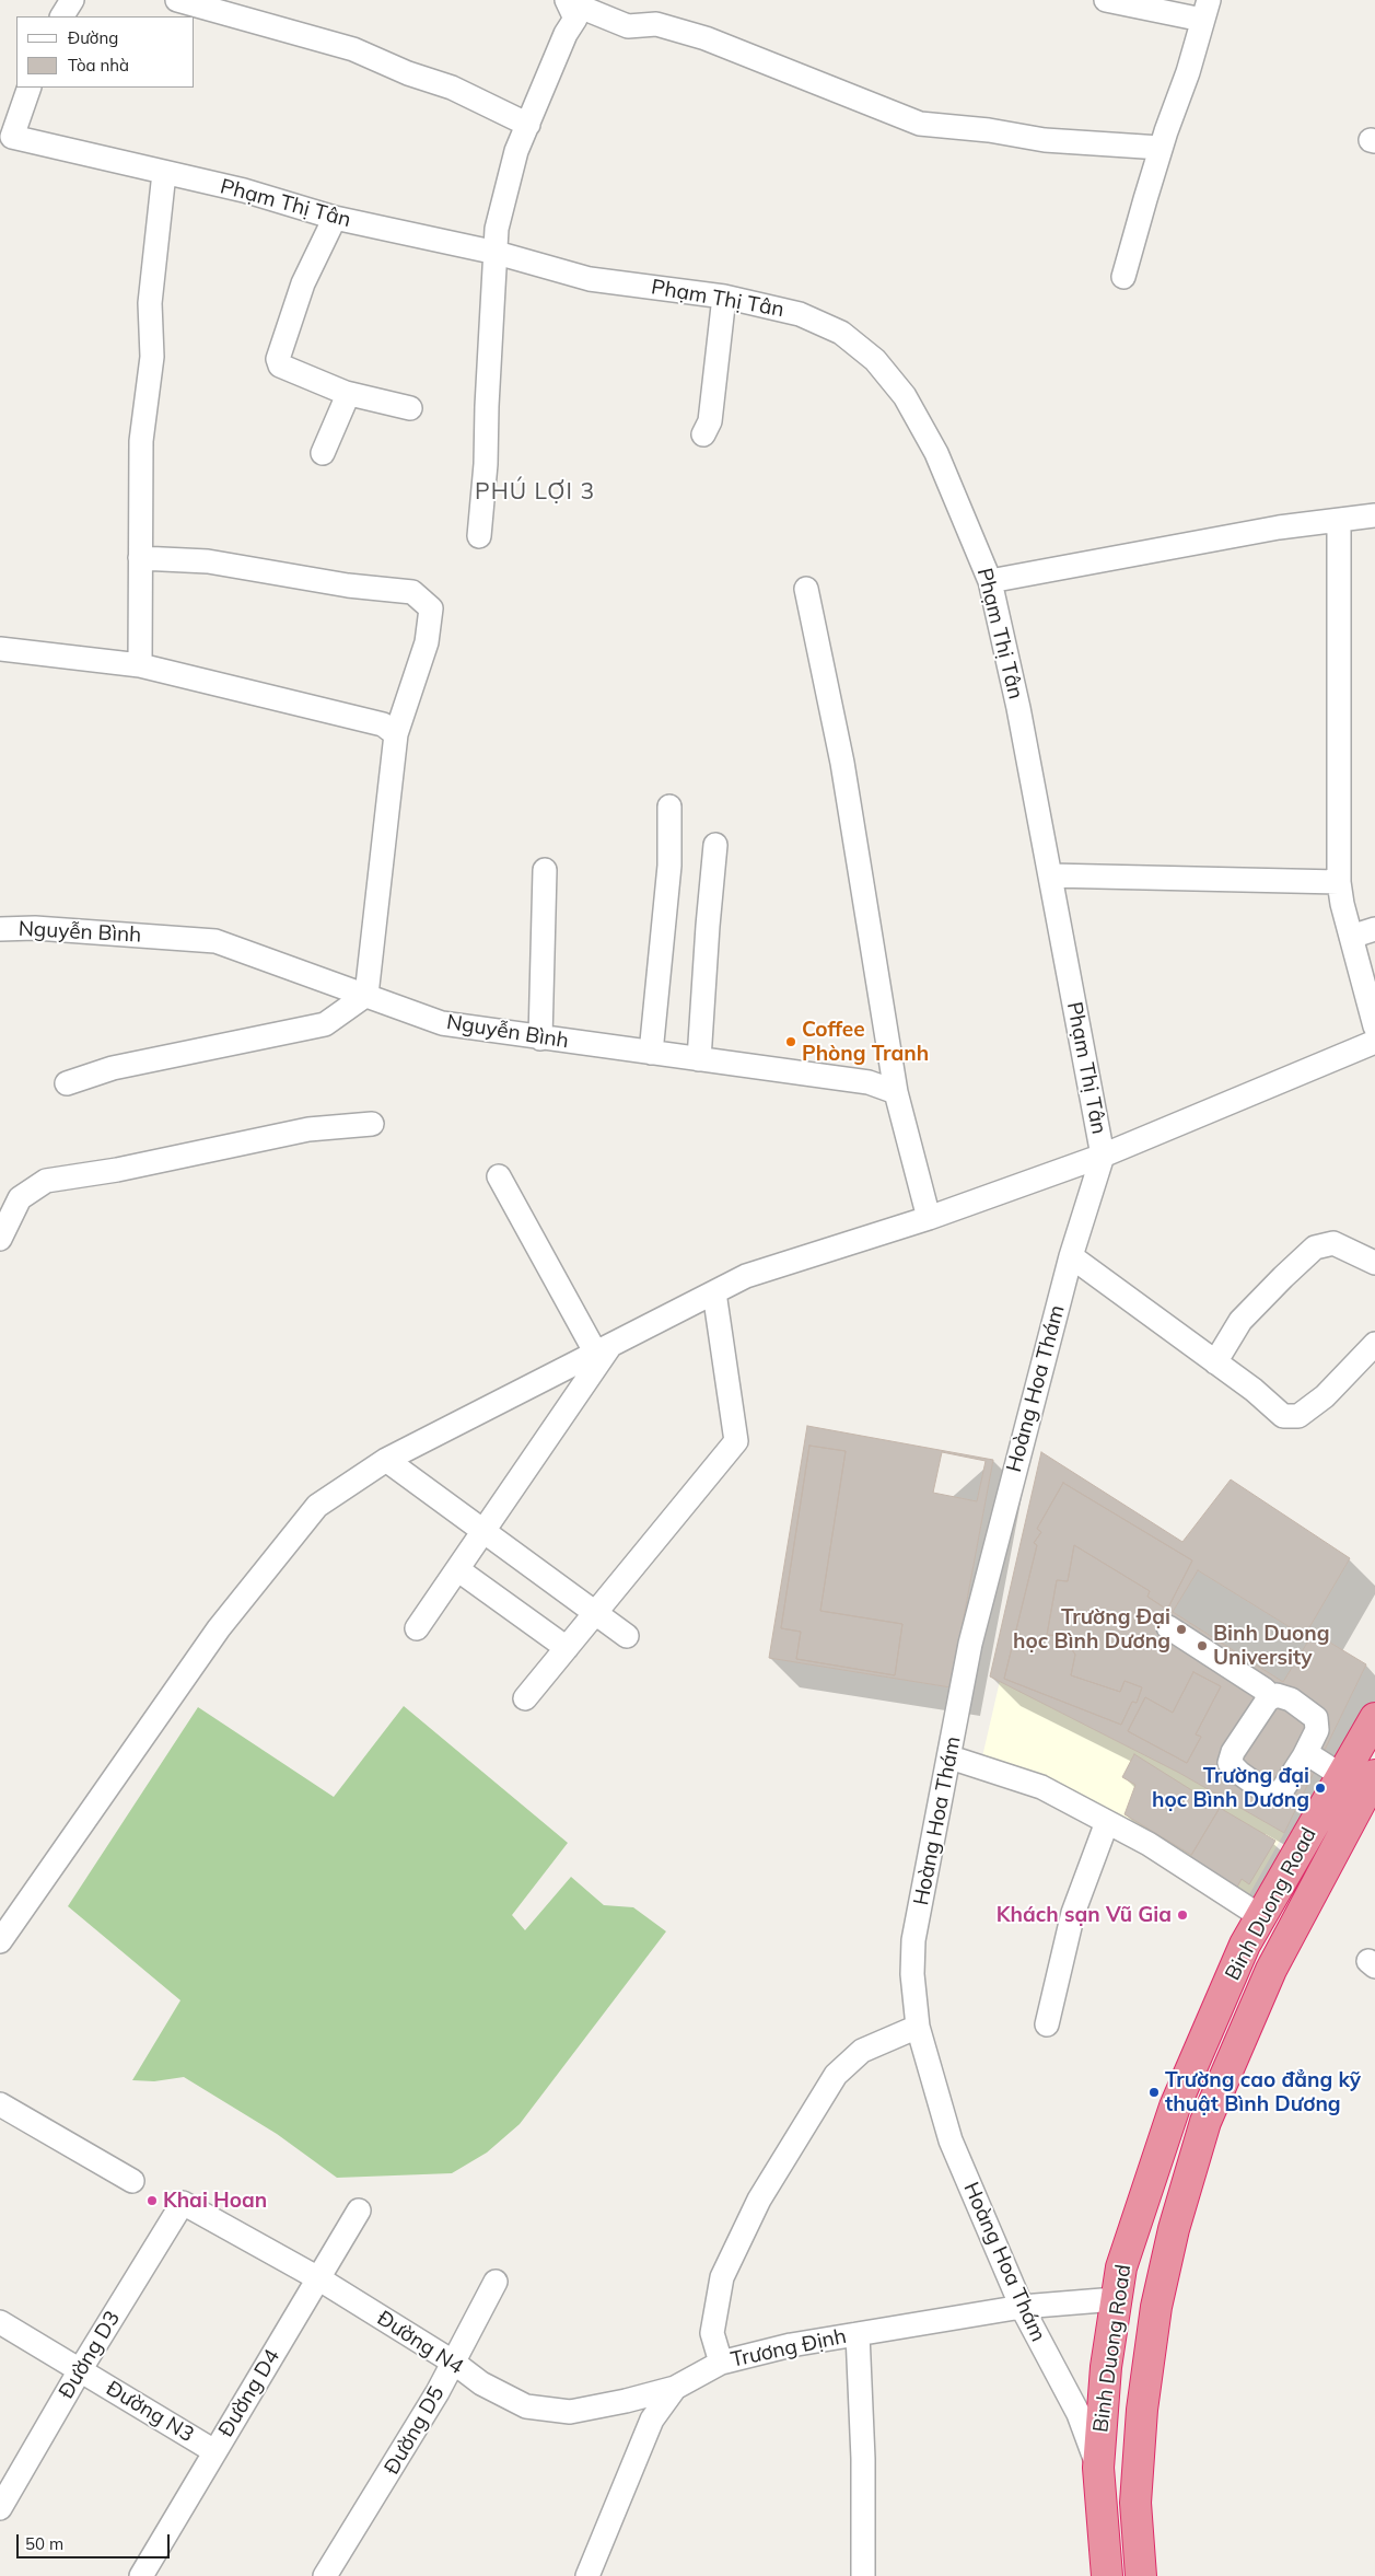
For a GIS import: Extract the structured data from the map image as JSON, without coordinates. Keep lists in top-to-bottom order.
{
  "streets": {
    "highway": ["Binh Duong Road"],
    "street": [
      "Phạm Thị Tân",
      "Nguyễn Bình",
      "Hoàng Hoa Thám",
      "Đường N4",
      "Trương Định",
      "Đường D3",
      "Đường D4",
      "Đường N3",
      "Đường D5"
    ]
  },
  "crossings": [
    ["Phạm Thị Tân", "Hoàng Hoa Thám"],
    ["Hoàng Hoa Thám", "Binh Duong Road"],
    ["Hoàng Hoa Thám", "Trương Định"],
    ["Binh Duong Road", "Trương Định"],
    ["Đường N4", "Trương Định"],
    ["Đường N4", "Đường D3"],
    ["Đường N4", "Đường D4"],
    ["Đường N4", "Đường D5"],
    ["Đường D3", "Đường N3"],
    ["Đường D4", "Đường N3"]
  ],
  "districts": ["PHÚ LỢI 3"],
  "places": [
    "Coffee Phòng Tranh",
    "Trường Đại học Bình Dương",
    "Binh Duong University",
    "Trường đại học Bình Dương",
    "Khách sạn Vũ Gia",
    "Trường cao đẳng kỹ thuật Bình Dương",
    "Khai Hoan"
  ],
  "legend": ["Đường", "Tòa nhà"],
  "scale_bar": "50 m"
}
